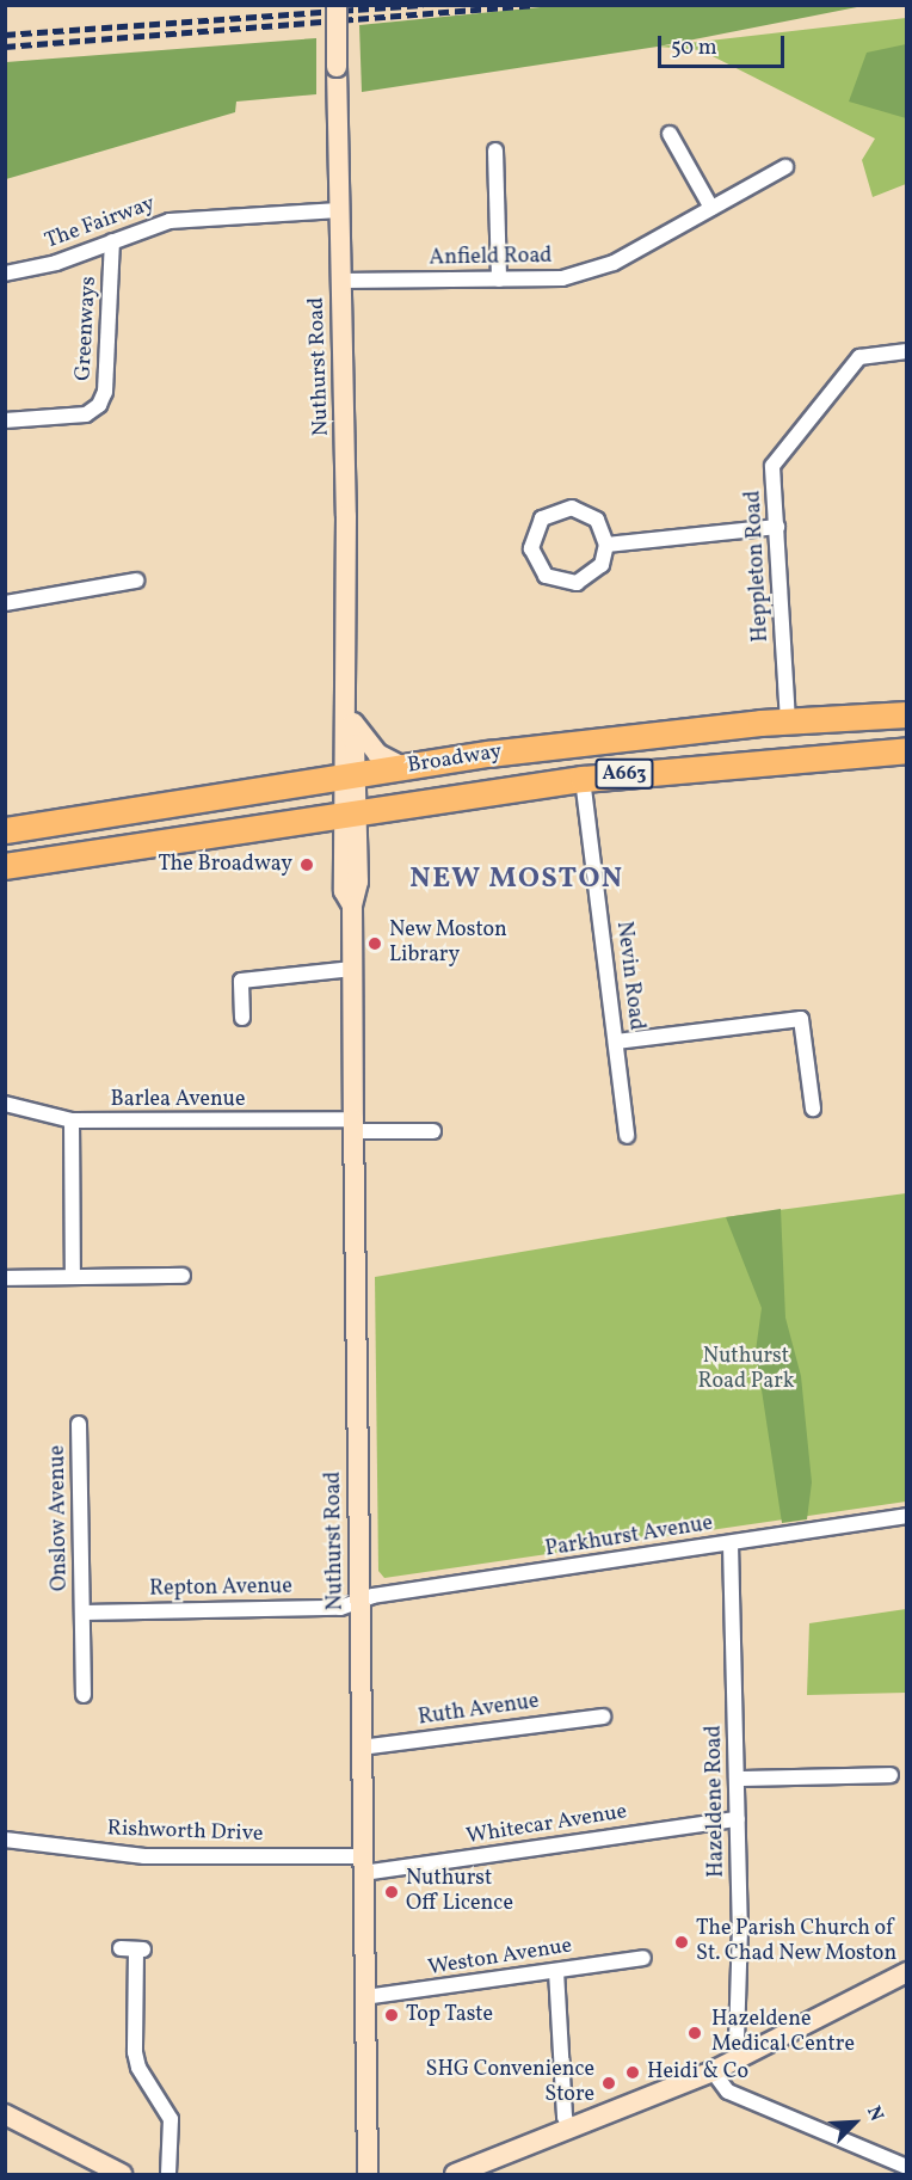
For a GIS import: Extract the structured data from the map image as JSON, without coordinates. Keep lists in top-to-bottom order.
{
  "streets": {
    "highway": ["Broadway", "A663"],
    "street": [
      "The Fairway",
      "Anfield Road",
      "Greenways",
      "Nuthurst Road",
      "Heppleton Road",
      "Nevin Road",
      "Barlea Avenue",
      "Onslow Avenue",
      "Parkhurst Avenue",
      "Repton Avenue",
      "Ruth Avenue",
      "Hazeldene Road",
      "Whitecar Avenue",
      "Rishworth Drive",
      "Weston Avenue"
    ]
  },
  "crossings": [
    ["The Fairway", "Greenways"],
    ["The Fairway", "Nuthurst Road"],
    ["Anfield Road", "Nuthurst Road"],
    ["Nuthurst Road", "Broadway"],
    ["Nuthurst Road", "Barlea Avenue"],
    ["Nuthurst Road", "Parkhurst Avenue"],
    ["Nuthurst Road", "Repton Avenue"],
    ["Nuthurst Road", "Ruth Avenue"],
    ["Nuthurst Road", "Whitecar Avenue"],
    ["Nuthurst Road", "Rishworth Drive"],
    ["Nuthurst Road", "Weston Avenue"],
    ["Heppleton Road", "Broadway"],
    ["Broadway", "Nevin Road"],
    ["Onslow Avenue", "Repton Avenue"],
    ["Parkhurst Avenue", "Repton Avenue"],
    ["Parkhurst Avenue", "Hazeldene Road"],
    ["Hazeldene Road", "Whitecar Avenue"],
    ["Whitecar Avenue", "Rishworth Drive"]
  ],
  "districts": ["NEW MOSTON"],
  "parks": ["Nuthurst Road Park"],
  "places": [
    "The Broadway",
    "New Moston Library",
    "Nuthurst Off Licence",
    "The Parish Church of St. Chad New Moston",
    "Top Taste",
    "Hazeldene Medical Centre",
    "Heidi & Co",
    "SHG Convenience Store"
  ],
  "scale_bar": "50 m",
  "north": "top right"
}
